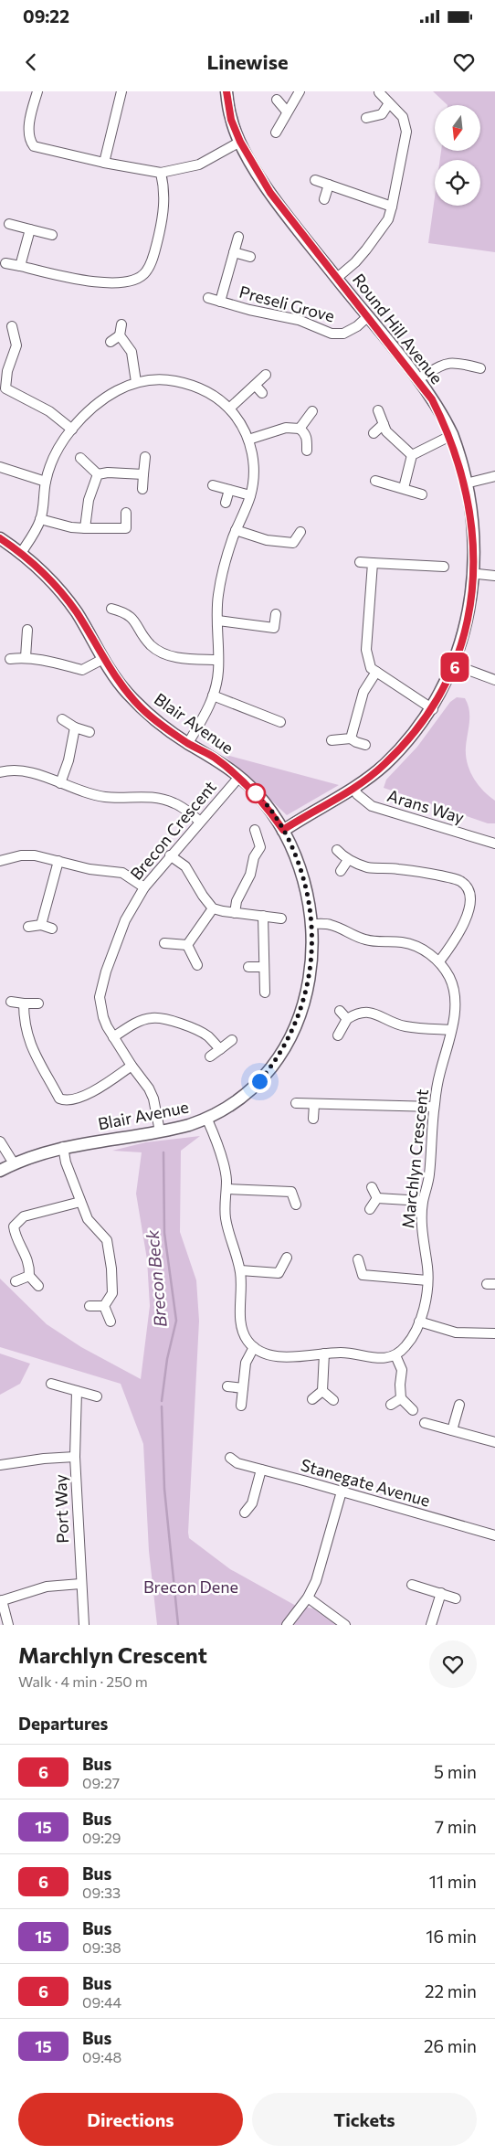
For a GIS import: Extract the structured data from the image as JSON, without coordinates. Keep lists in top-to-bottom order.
{
  "streets": {
    "street": [
      "Preseli Grove",
      "Round Hill Avenue",
      "Blair Avenue",
      "Arans Way",
      "Brecon Crescent",
      "Marchlyn Crescent",
      "Stanegate Avenue",
      "Port Way"
    ]
  },
  "crossings": [
    ["Preseli Grove", "Round Hill Avenue"],
    ["Round Hill Avenue", "Blair Avenue"],
    ["Round Hill Avenue", "Arans Way"],
    ["Blair Avenue", "Brecon Crescent"],
    ["Blair Avenue", "Marchlyn Crescent"]
  ],
  "water": ["Brecon Beck"],
  "parks": ["Brecon Dene"],
  "lines": ["bus line 6"],
  "north": "bottom",
  "page": {
    "status": "09:22",
    "header": "Linewise",
    "on_map": "6",
    "heading": [
      ["Marchlyn Crescent", "Walk · 4 min · 250 m"],
      "Departures"
    ],
    "list": [
      {
        "mark": "6",
        "name": "Bus",
        "note": "09:27",
        "value": "5 min"
      },
      {
        "mark": "15",
        "name": "Bus",
        "note": "09:29",
        "value": "7 min"
      },
      {
        "mark": "6",
        "name": "Bus",
        "note": "09:33",
        "value": "11 min"
      },
      {
        "mark": "15",
        "name": "Bus",
        "note": "09:38",
        "value": "16 min"
      },
      {
        "mark": "6",
        "name": "Bus",
        "note": "09:44",
        "value": "22 min"
      },
      {
        "mark": "15",
        "name": "Bus",
        "note": "09:48",
        "value": "26 min"
      }
    ],
    "buttons": ["Directions", "Tickets"]
  }
}
